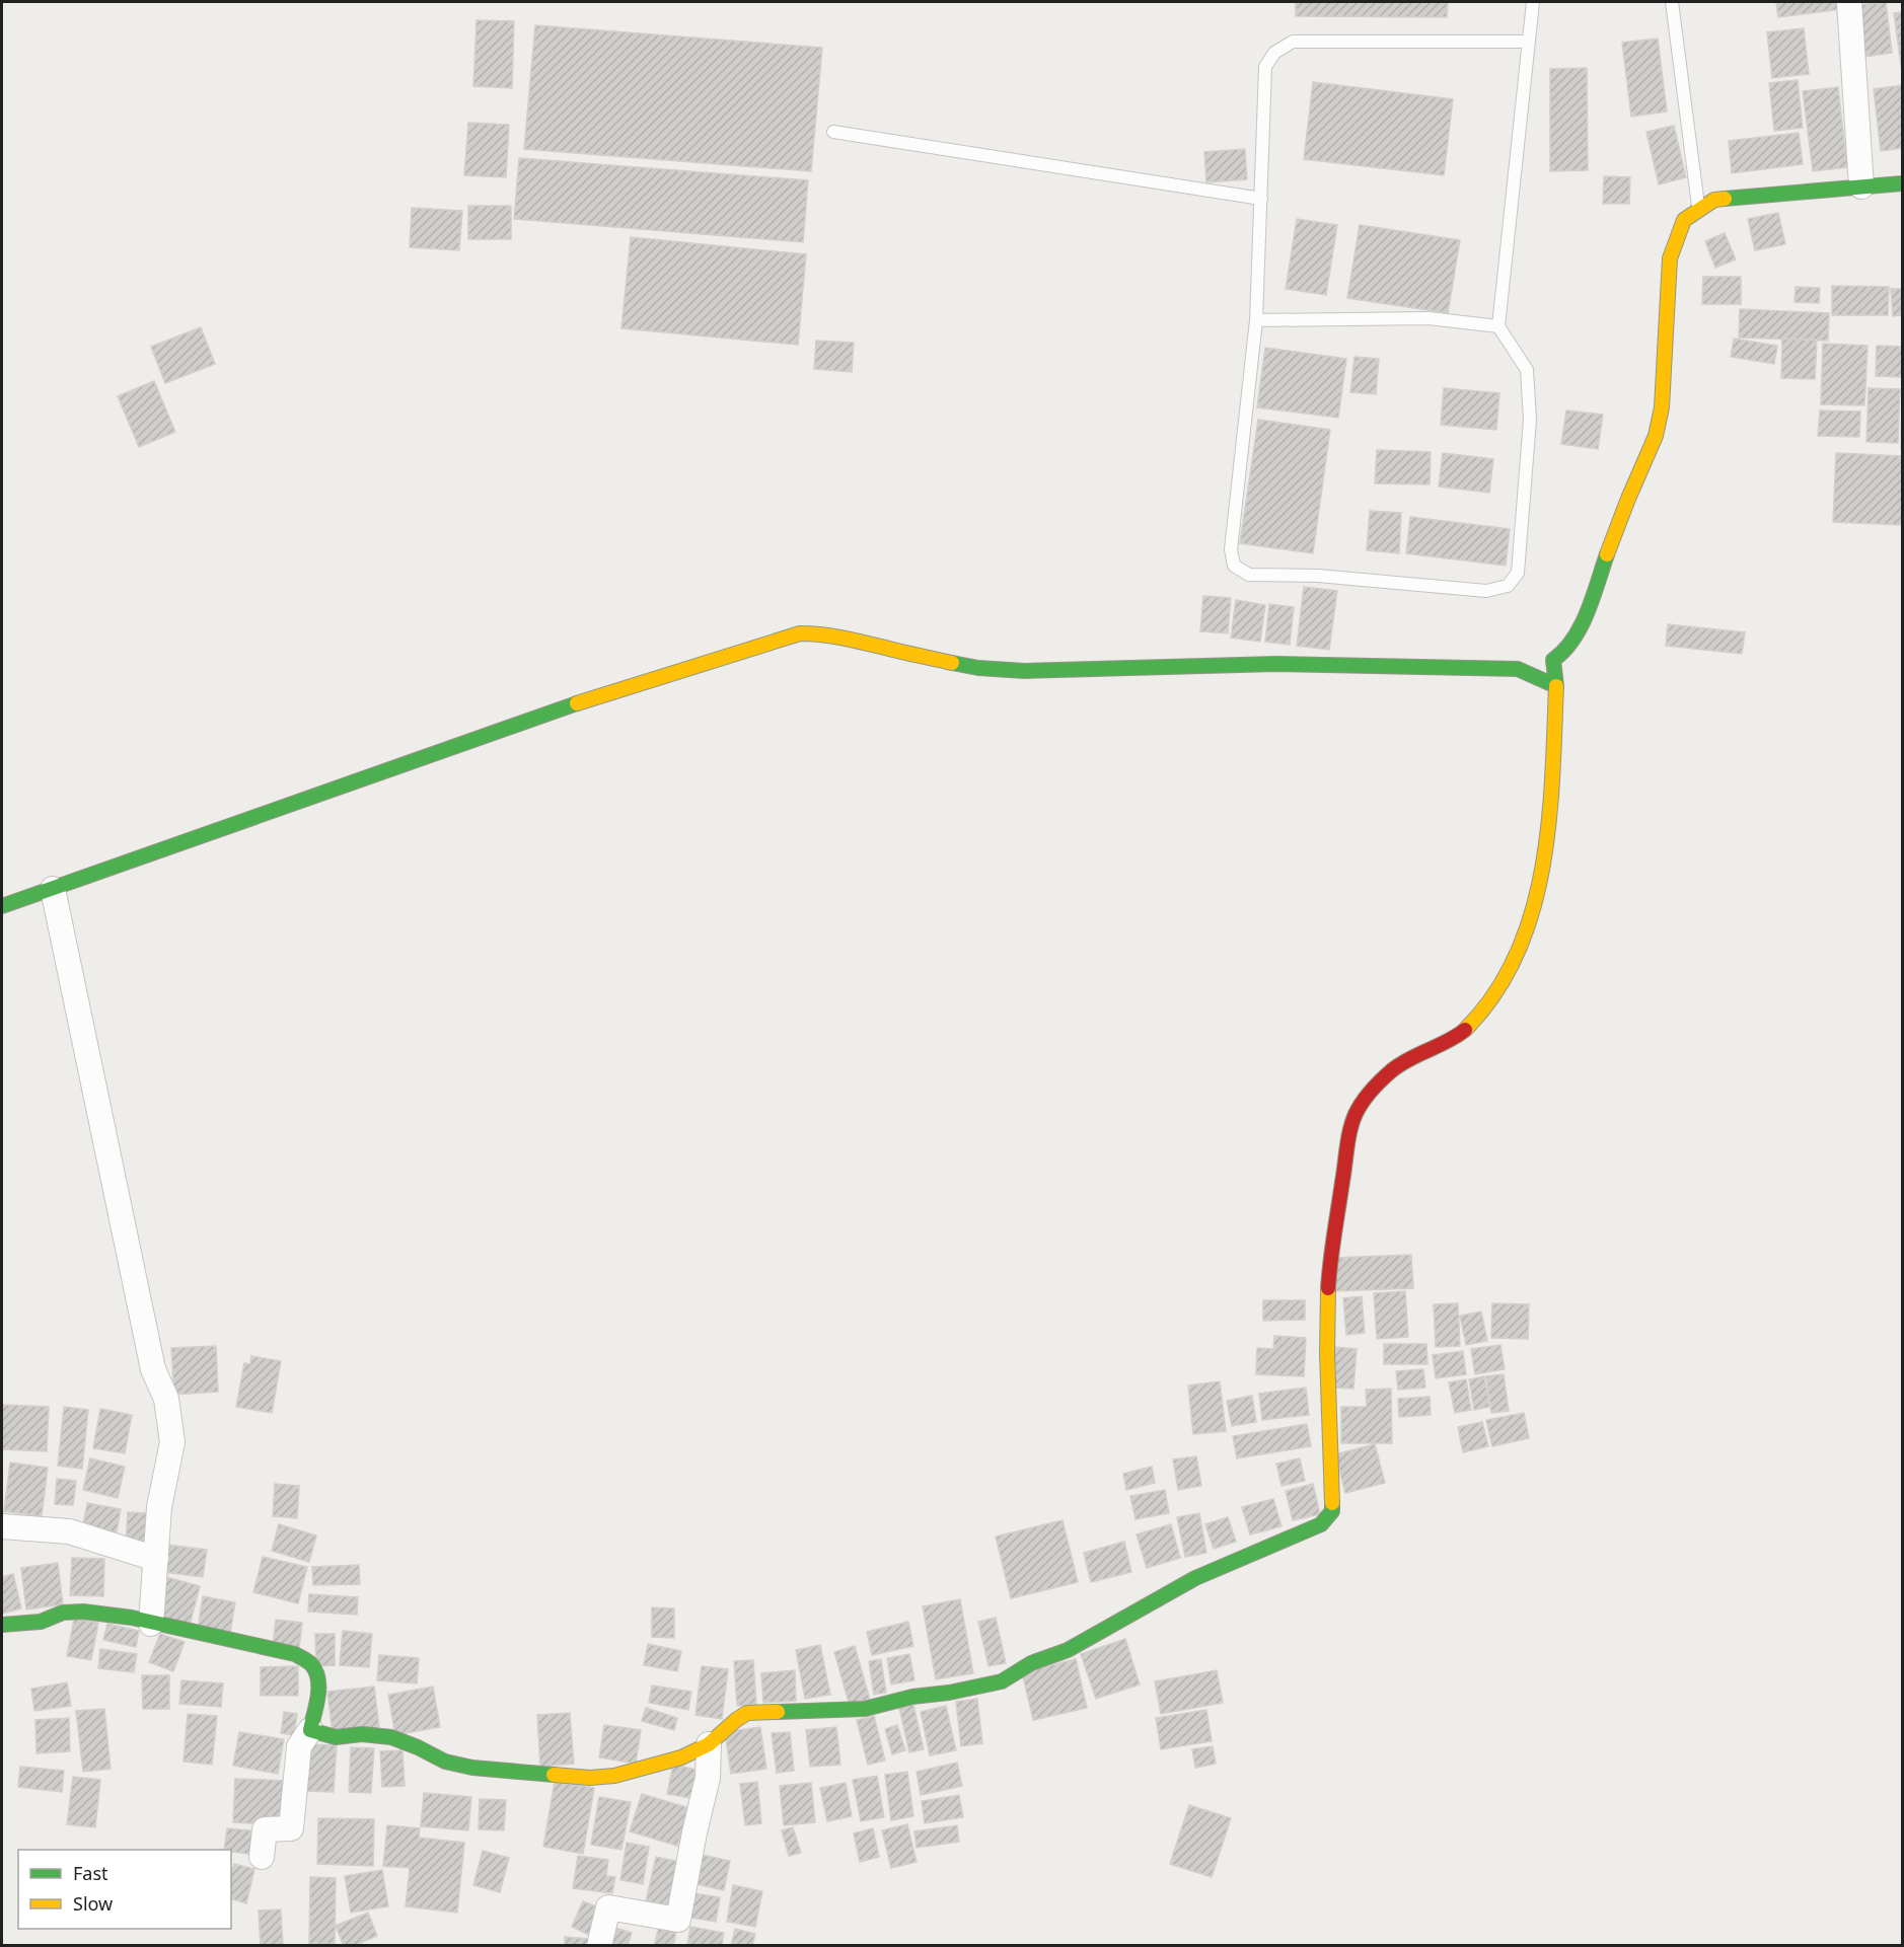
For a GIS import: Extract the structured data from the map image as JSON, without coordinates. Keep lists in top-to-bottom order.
{
  "legend": ["Fast", "Slow"]
}
